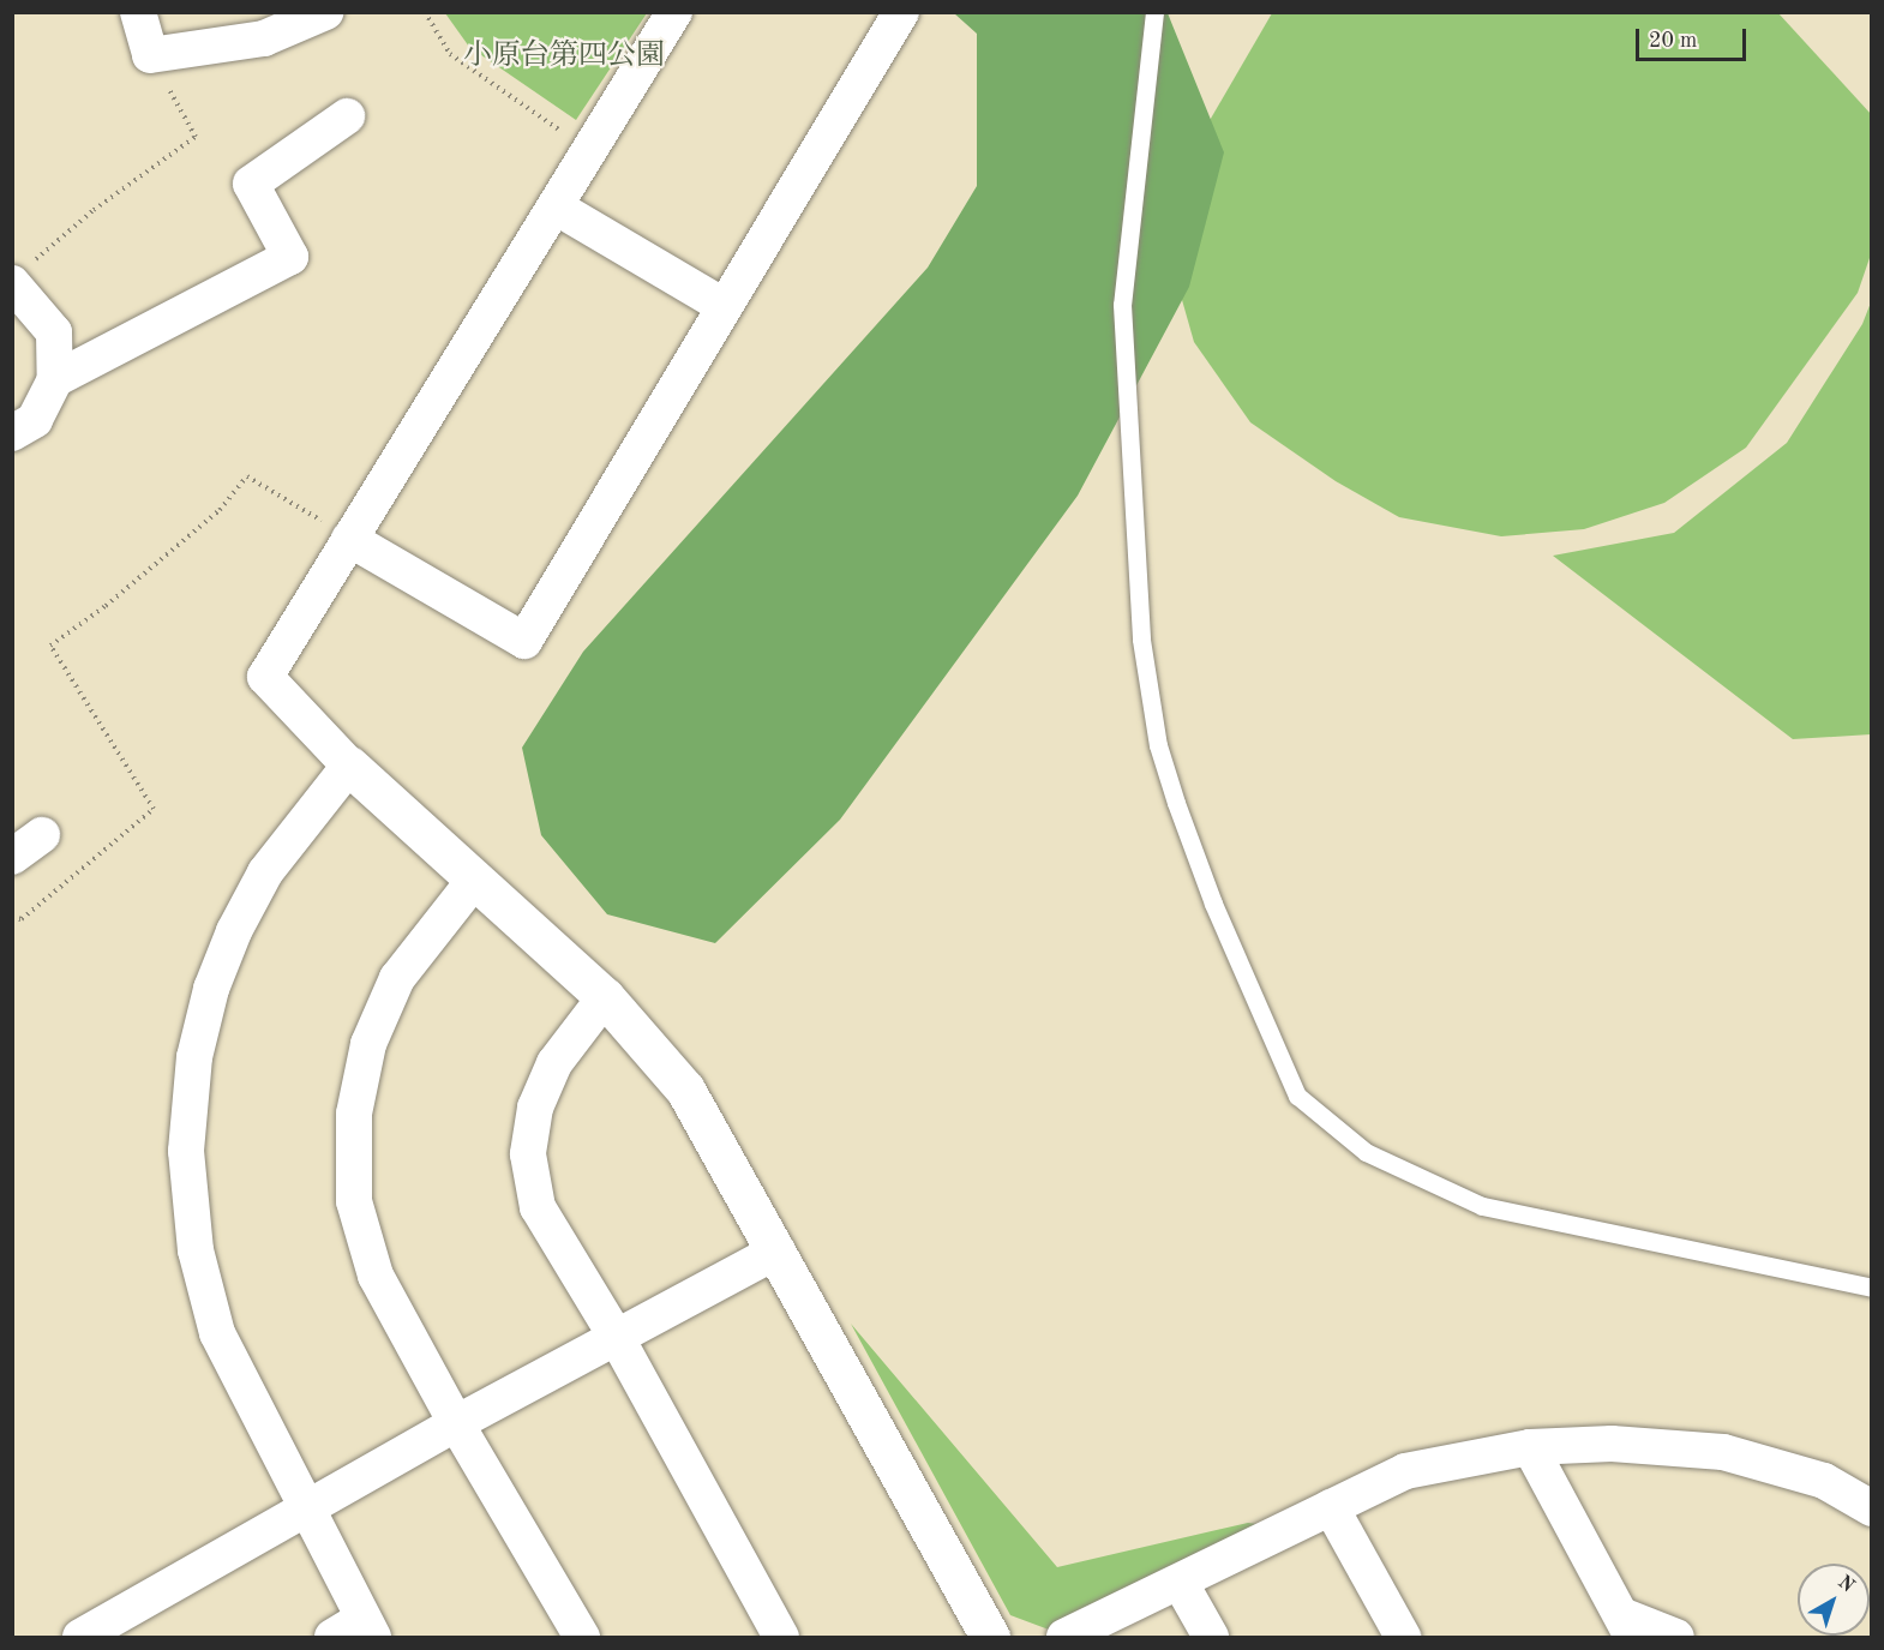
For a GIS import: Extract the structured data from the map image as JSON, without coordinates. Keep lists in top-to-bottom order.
{
  "parks": ["小原台第四公園"],
  "scale_bar": "20 m",
  "north": "top right"
}
